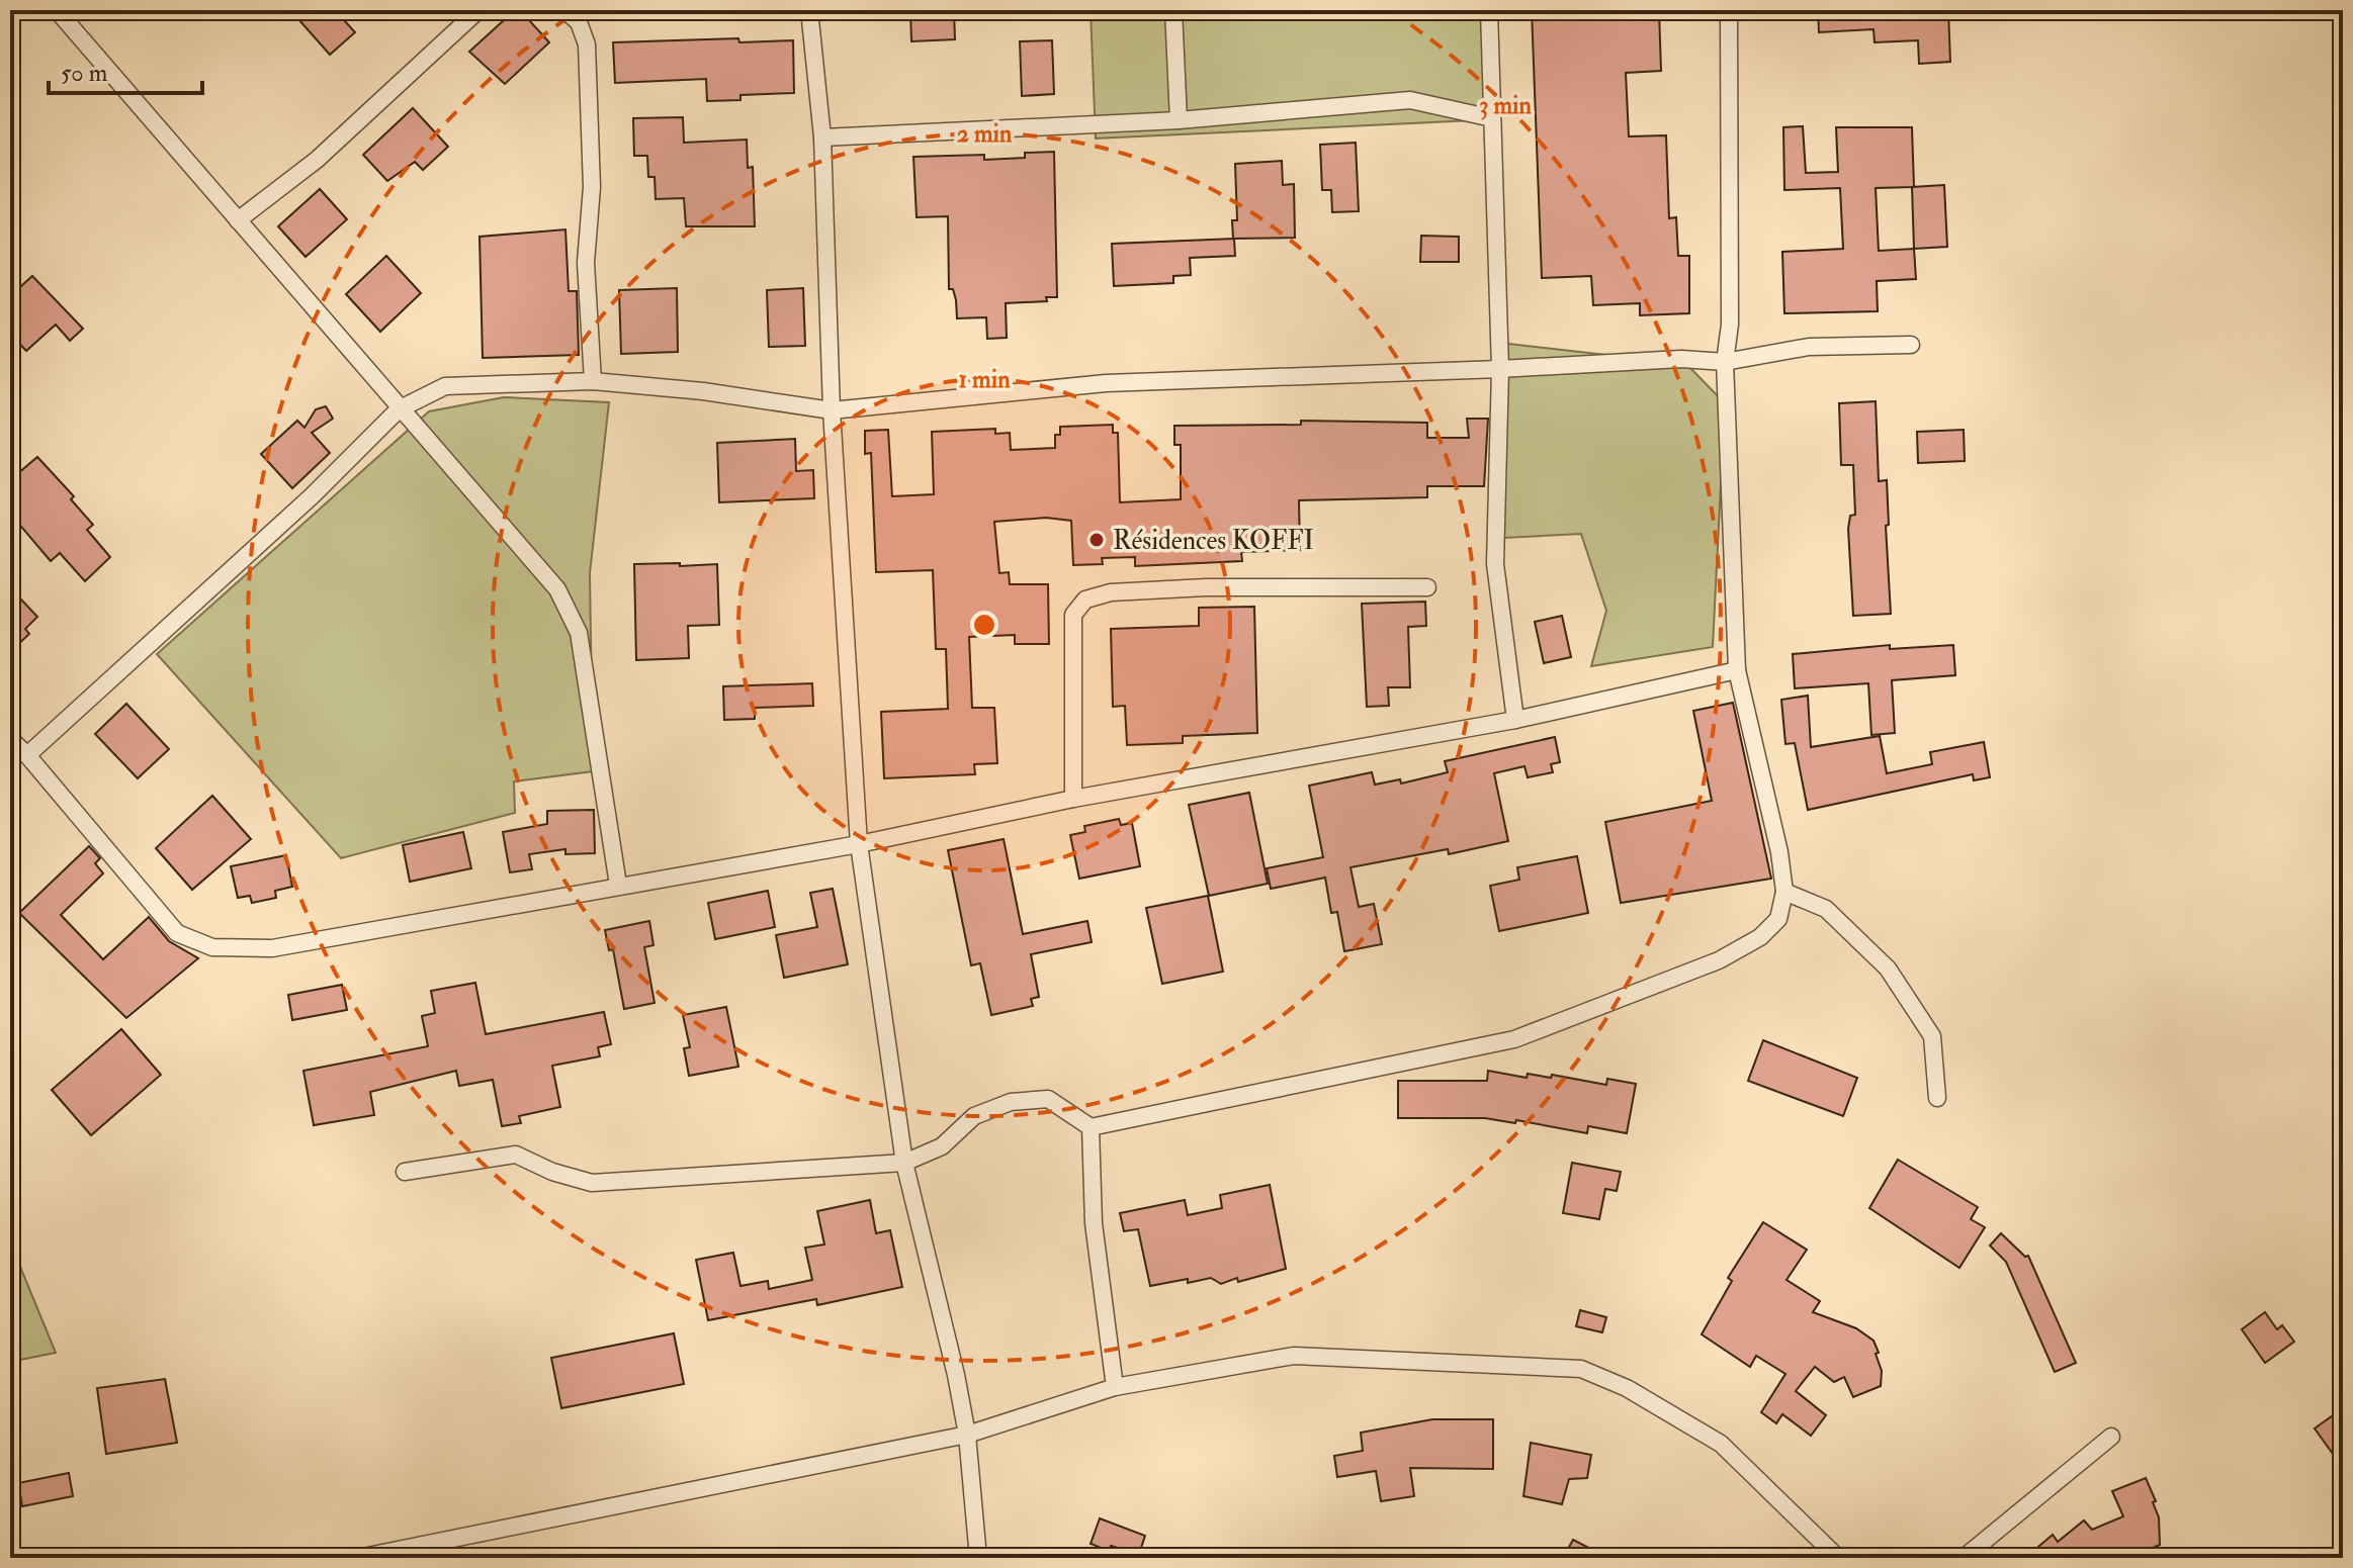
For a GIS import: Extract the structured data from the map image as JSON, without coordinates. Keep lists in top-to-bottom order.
{
  "places": ["Résidences KOFFI"],
  "scale_bar": "50 m",
  "rings": ["3 min", "2 min", "1 min"]
}
